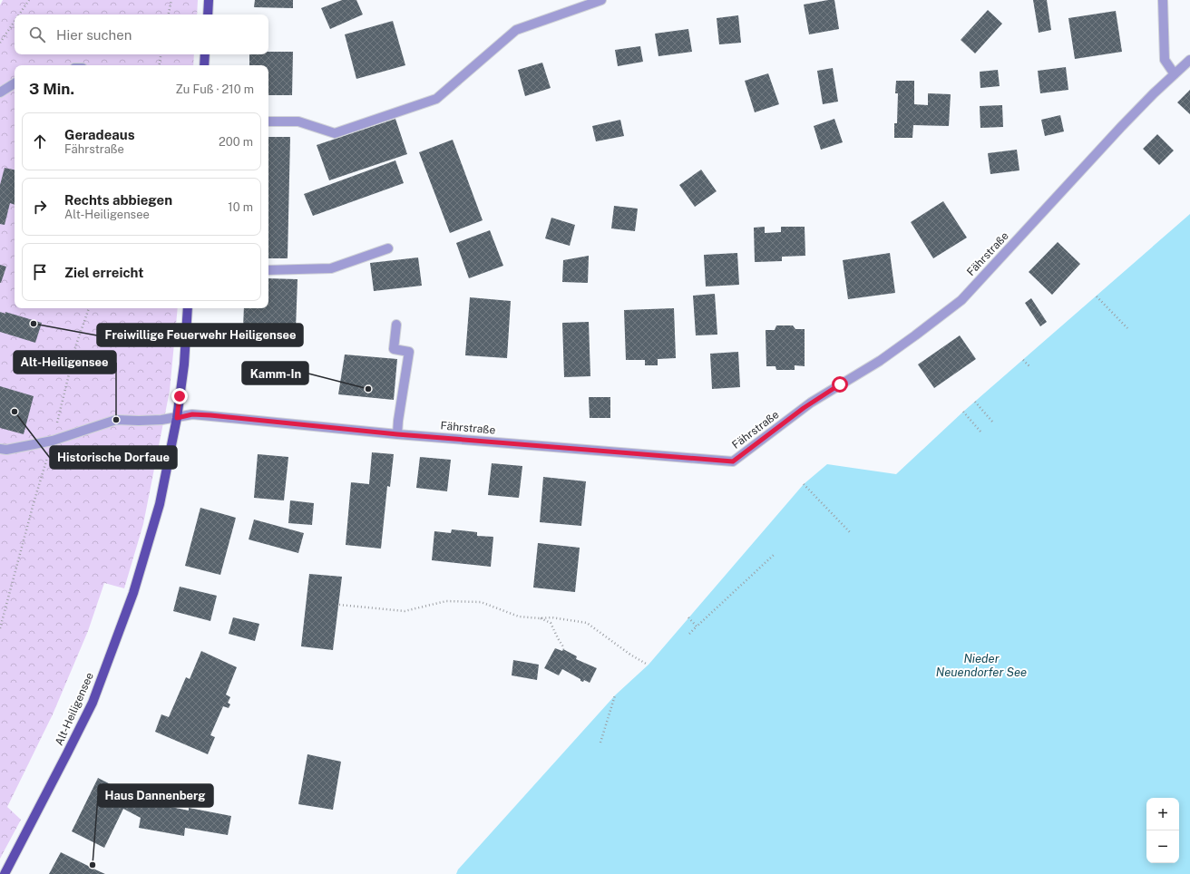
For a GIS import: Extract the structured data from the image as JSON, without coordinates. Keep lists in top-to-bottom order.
{
  "streets": {
    "main road": ["Alt-Heiligensee"],
    "street": ["Fährstraße"]
  },
  "crossings": [
    ["Fährstraße", "Alt-Heiligensee"]
  ],
  "water": ["Nieder Neuendorfer See"],
  "places": [
    "Freiwillige Feuerwehr Heiligensee",
    "Kamm-In",
    "Historische Dorfaue",
    "Alt-Heiligensee",
    "Haus Dannenberg"
  ],
  "page": {
    "search": "Hier suchen",
    "heading": ["3 Min.", "Zu Fuß · 210 m"],
    "list": [
      ["Geradeaus", "Fährstraße", "200 m"],
      ["Rechts abbiegen", "Alt-Heiligensee", "10 m"],
      "Ziel erreicht"
    ],
    "map_buttons": ["+", "−"]
  }
}
